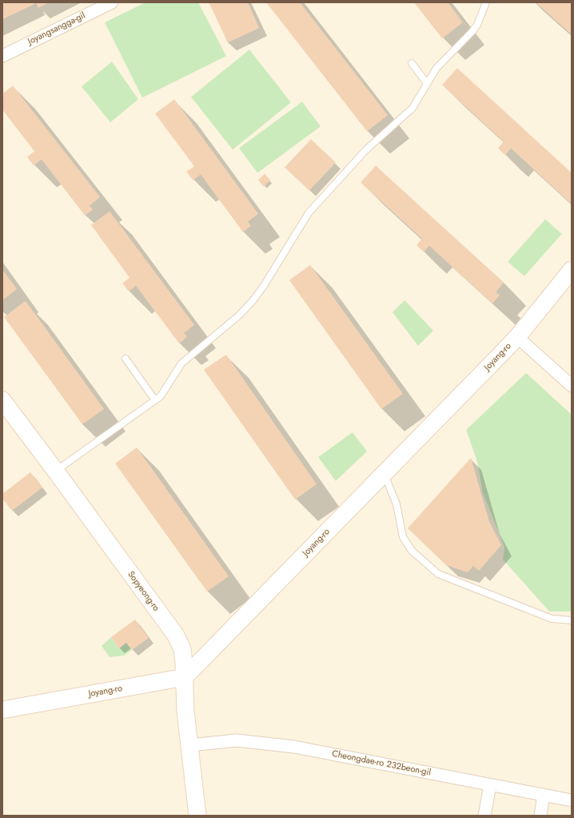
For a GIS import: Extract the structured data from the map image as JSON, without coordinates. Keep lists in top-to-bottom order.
{
  "streets": {
    "street": [
      "Joyangsangga-gil",
      "Joyang-ro",
      "Sopyeong-ro",
      "Cheongdae-ro 232beon-gil"
    ]
  },
  "crossings": [
    ["Joyang-ro", "Sopyeong-ro"],
    ["Sopyeong-ro", "Cheongdae-ro 232beon-gil"]
  ]
}
